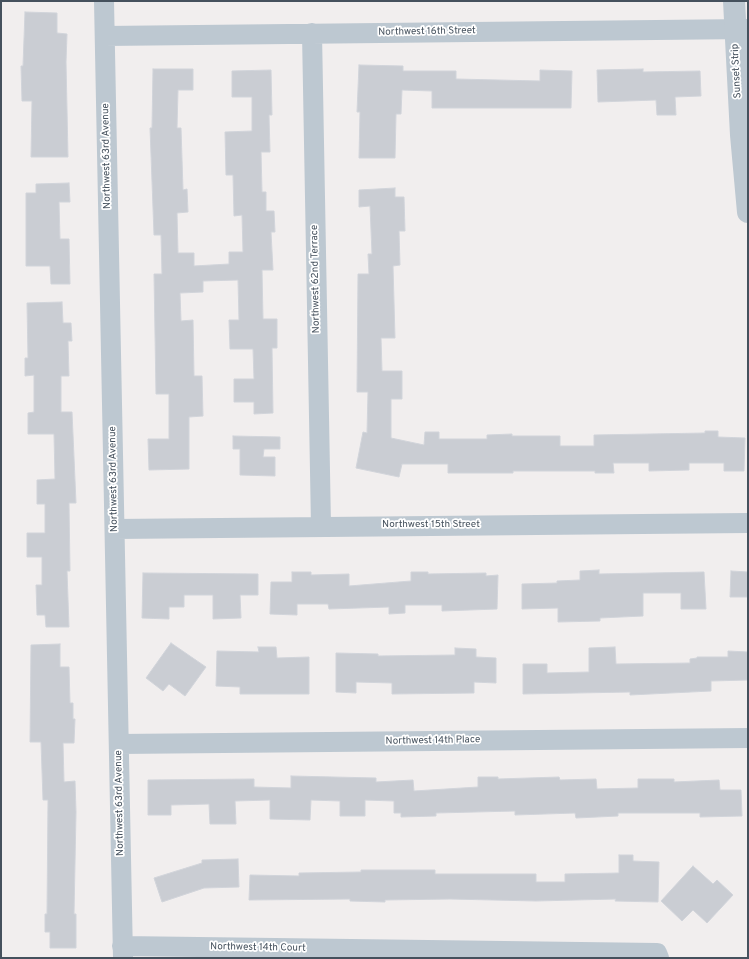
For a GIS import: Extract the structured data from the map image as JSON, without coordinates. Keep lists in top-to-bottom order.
{
  "streets": {
    "street": [
      "Northwest 16th Street",
      "Sunset Strip",
      "Northwest 63rd Avenue",
      "Northwest 62nd Terrace",
      "Northwest 15th Street",
      "Northwest 14th Place",
      "Northwest 14th Court"
    ]
  },
  "crossings": [
    ["Northwest 16th Street", "Sunset Strip"],
    ["Northwest 16th Street", "Northwest 63rd Avenue"],
    ["Northwest 16th Street", "Northwest 62nd Terrace"],
    ["Northwest 63rd Avenue", "Northwest 15th Street"],
    ["Northwest 63rd Avenue", "Northwest 14th Place"],
    ["Northwest 63rd Avenue", "Northwest 14th Court"],
    ["Northwest 62nd Terrace", "Northwest 15th Street"]
  ]
}
